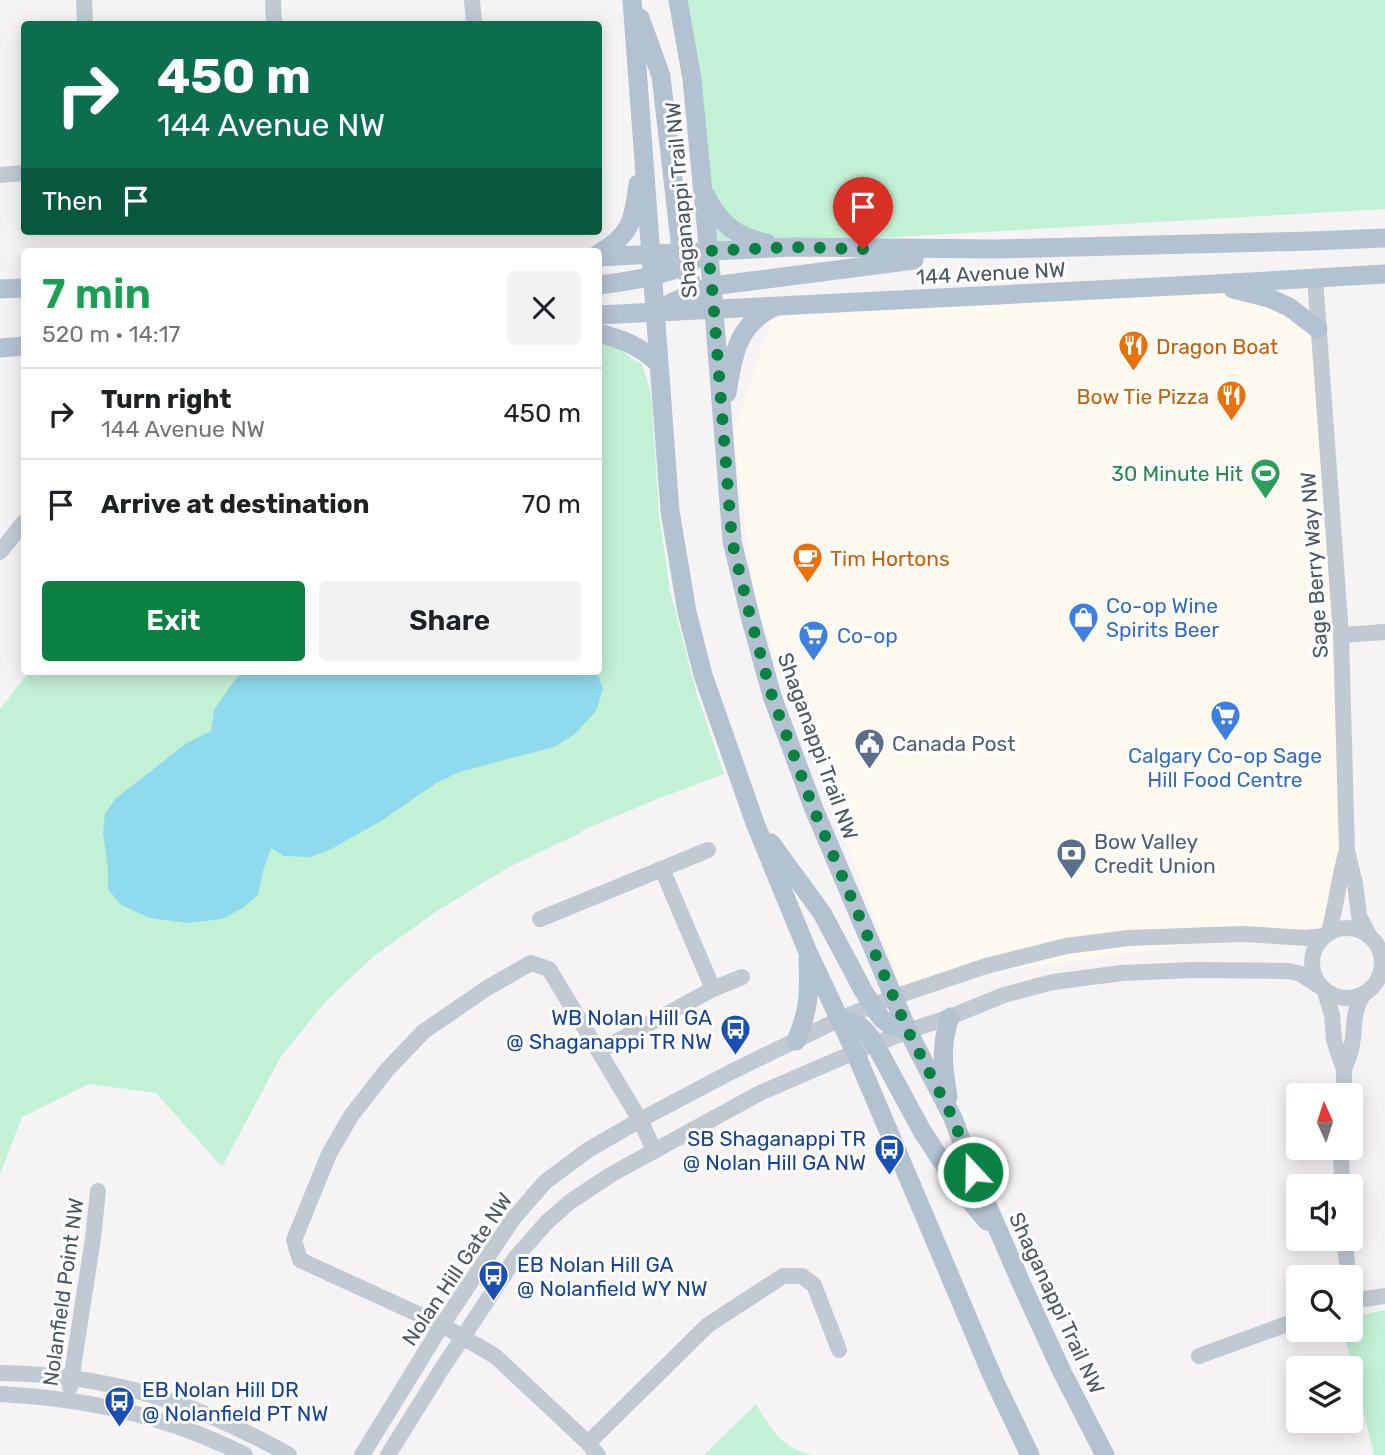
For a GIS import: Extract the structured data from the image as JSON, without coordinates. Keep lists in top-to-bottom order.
{
  "streets": {
    "main road": ["Shaganappi Trail NW", "144 Avenue NW"],
    "street": ["Sage Berry Way NW", "Nolan Hill Gate NW", "Nolanfield Point NW"]
  },
  "crossings": [
    ["Shaganappi Trail NW", "144 Avenue NW"],
    ["Shaganappi Trail NW", "Nolan Hill Gate NW"],
    ["144 Avenue NW", "Sage Berry Way NW"],
    ["Sage Berry Way NW", "Nolan Hill Gate NW"]
  ],
  "places": {
    "restaurant": ["Dragon Boat", "Bow Tie Pizza"],
    "sports": ["30 Minute Hit"],
    "cafe": ["Tim Hortons"],
    "shop": ["Co-op Wine Spirits Beer"],
    "supermarket": ["Co-op", "Calgary Co-op Sage Hill Food Centre"],
    "public building": ["Canada Post"],
    "bank": ["Bow Valley Credit Union"],
    "bus stop": [
      "WB Nolan Hill GA @ Shaganappi TR NW",
      "SB Shaganappi TR @ Nolan Hill GA NW",
      "EB Nolan Hill GA @ Nolanfield WY NW",
      "EB Nolan Hill DR @ Nolanfield PT NW"
    ]
  },
  "north": "top",
  "page": {
    "turn": ["450 m", "144 Avenue NW"],
    "then": "Then",
    "heading": ["7 min", "520 m · 14:17"],
    "list": [
      {
        "name": "Turn right",
        "note": "144 Avenue NW",
        "value": "450 m"
      },
      {
        "name": "Arrive at destination",
        "value": "70 m"
      }
    ],
    "buttons": ["Exit", "Share"]
  }
}
